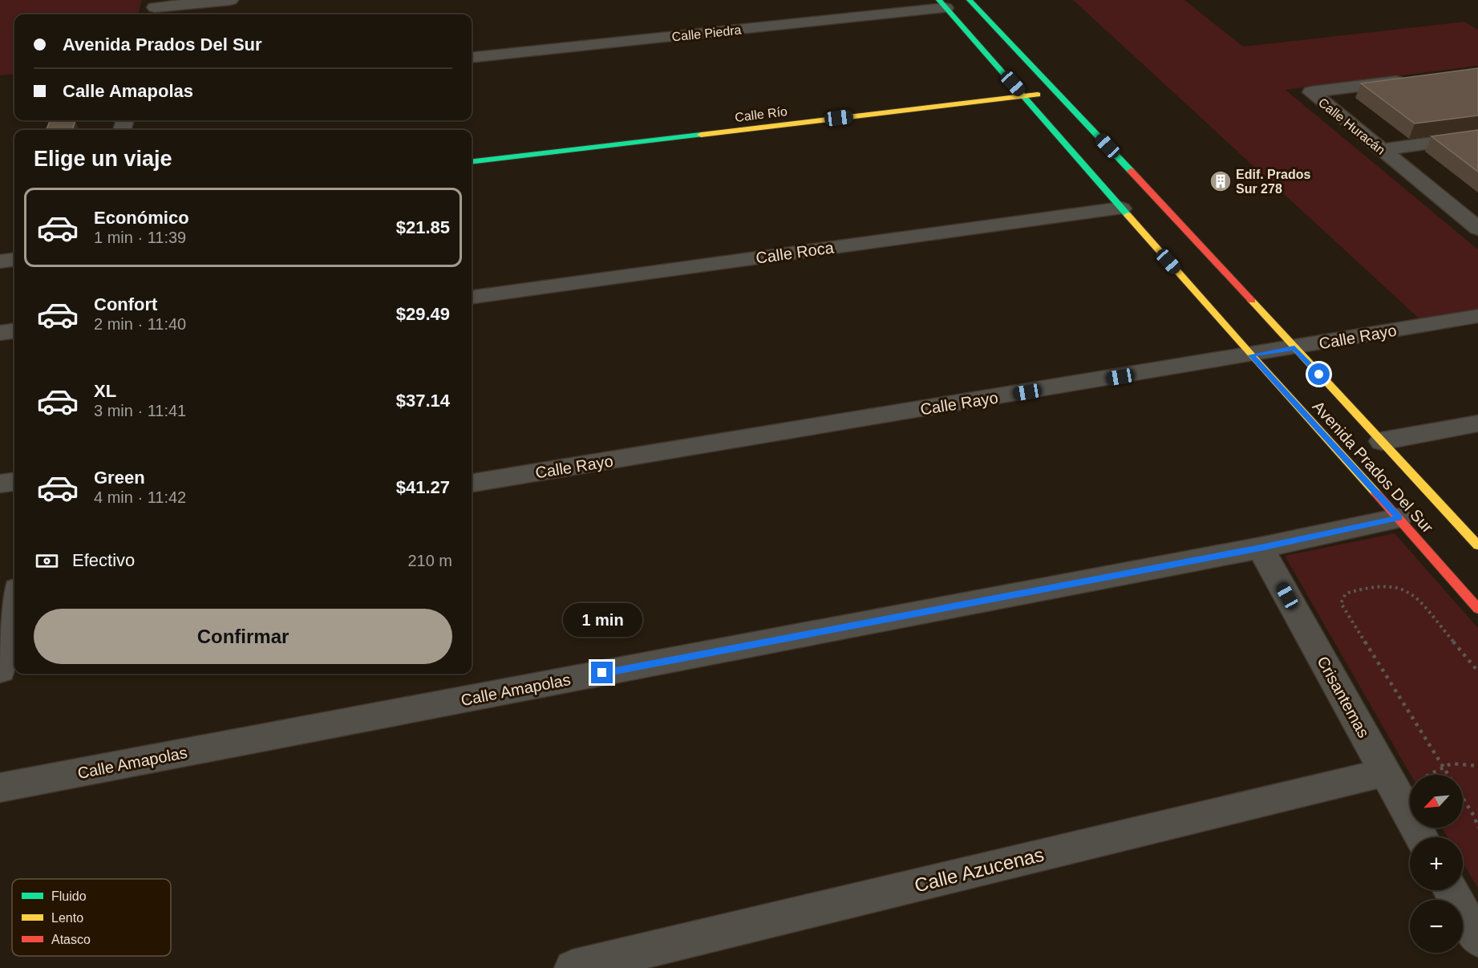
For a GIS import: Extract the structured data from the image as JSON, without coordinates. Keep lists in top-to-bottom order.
{
  "streets": {
    "main road": ["Calle Río", "Avenida Prados Del Sur"],
    "street": [
      "Calle Piedra",
      "Calle Huracán",
      "Calle Roca",
      "Calle Rayo",
      "Calle Amapolas",
      "Crisantemas",
      "Calle Azucenas"
    ]
  },
  "crossings": [
    ["Calle Piedra", "Avenida Prados Del Sur"],
    ["Calle Río", "Avenida Prados Del Sur"],
    ["Calle Roca", "Avenida Prados Del Sur"],
    ["Calle Rayo", "Avenida Prados Del Sur"],
    ["Avenida Prados Del Sur", "Calle Amapolas"],
    ["Calle Amapolas", "Crisantemas"],
    ["Crisantemas", "Calle Azucenas"]
  ],
  "places": {
    "building": ["Edif. Prados Sur 278"]
  },
  "legend": ["Fluido", "Lento", "Atasco"],
  "north": "bottom left",
  "page": {
    "banner": ["Avenida Prados Del Sur", "Calle Amapolas"],
    "heading": "Elige un viaje",
    "list": [
      {
        "name": "Económico",
        "note": "1 min · 11:39",
        "value": "$21.85"
      },
      {
        "name": "Confort",
        "note": "2 min · 11:40",
        "value": "$29.49"
      },
      {
        "name": "XL",
        "note": "3 min · 11:41",
        "value": "$37.14"
      },
      {
        "name": "Green",
        "note": "4 min · 11:42",
        "value": "$41.27"
      }
    ],
    "pay": ["Efectivo", "210 m"],
    "buttons": "Confirmar",
    "bubble": "1 min",
    "map_buttons": ["+", "−"]
  }
}
